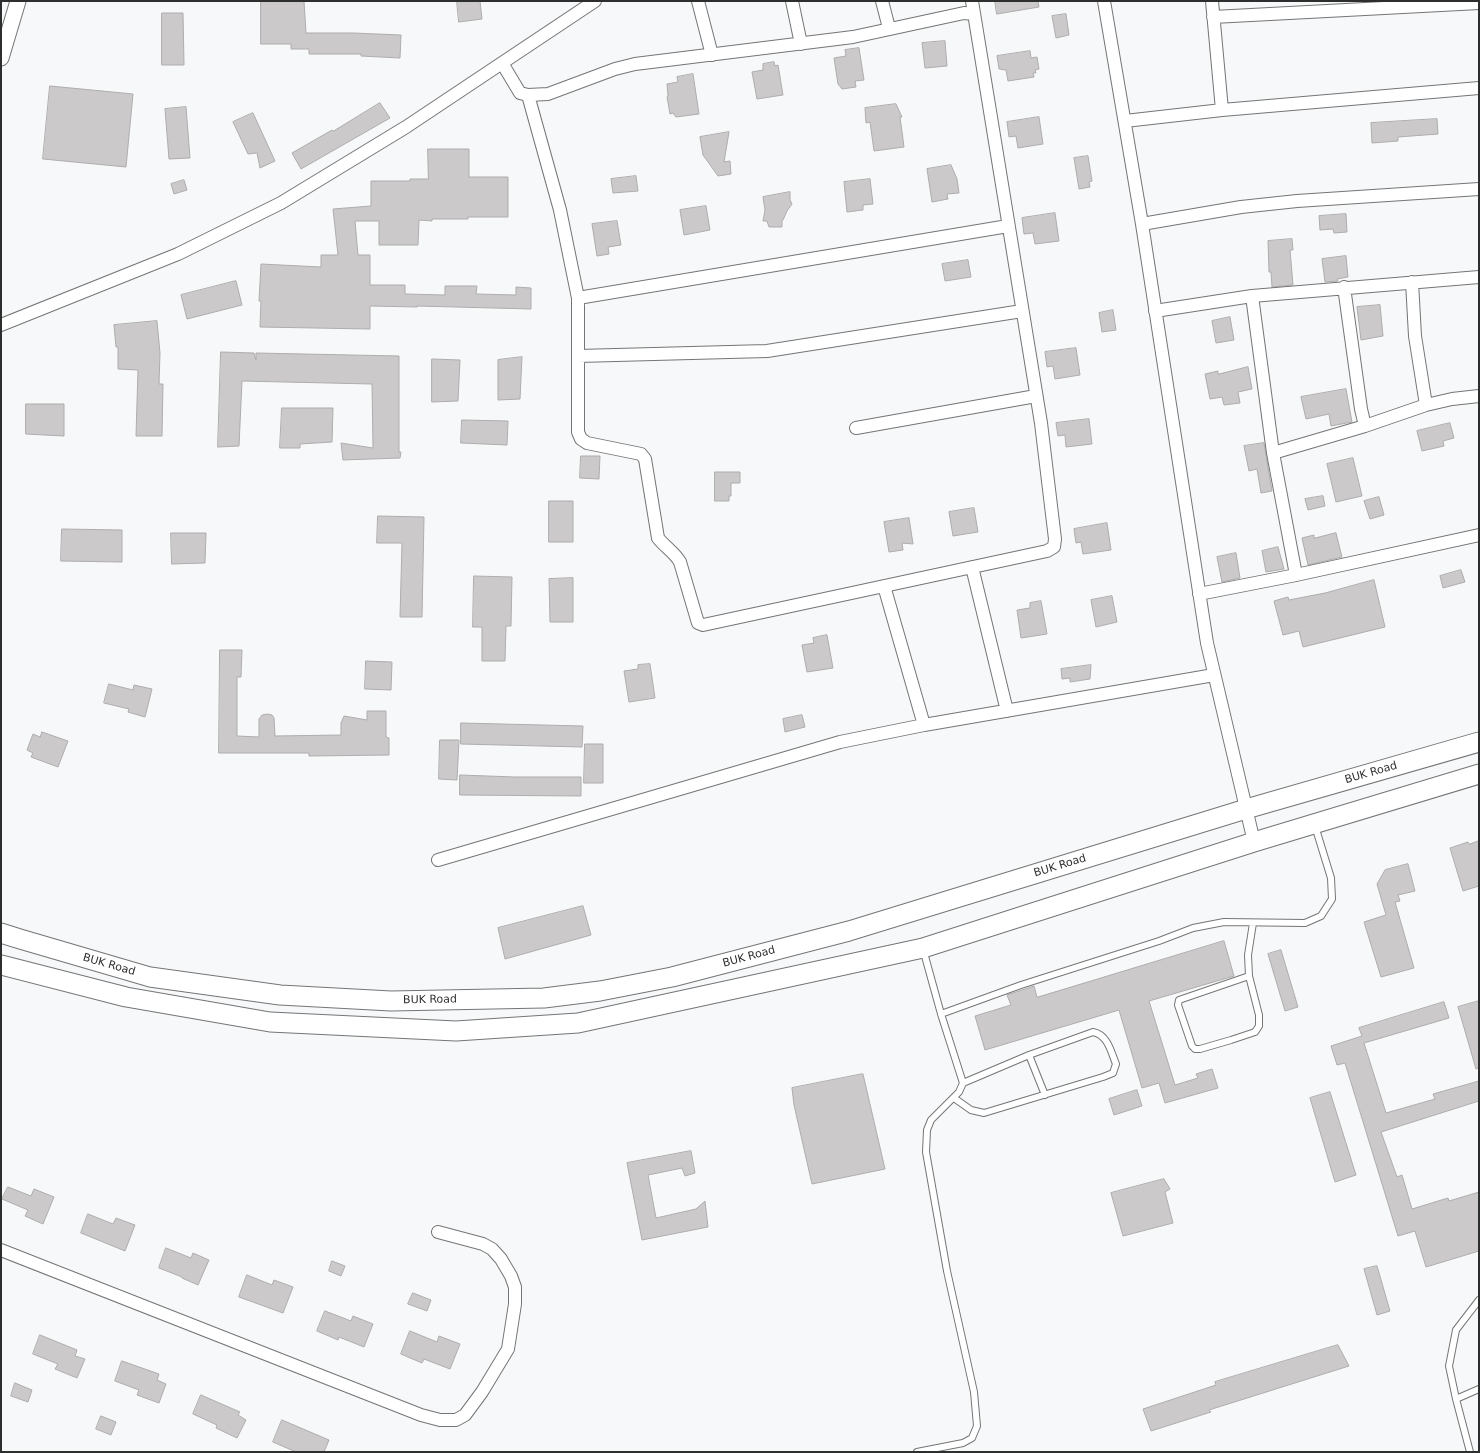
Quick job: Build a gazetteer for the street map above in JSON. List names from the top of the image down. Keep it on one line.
{"streets":{"main road":["BUK Road"]}}
